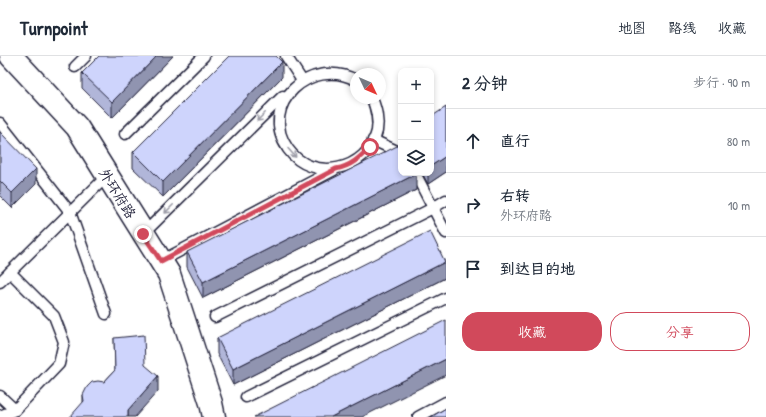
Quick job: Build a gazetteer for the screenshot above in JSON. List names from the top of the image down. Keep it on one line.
{"streets":{"street":["外环府路"]},"north":"bottom right","page":{"header":"Turnpoint","nav":["地图","路线","收藏"],"heading":["2 分钟","步行 · 90 m"],"map_buttons":["+","−"],"list":[["直行","80 m"],["右转","外环府路","10 m"],"到达目的地"],"buttons":["收藏","分享"]}}
